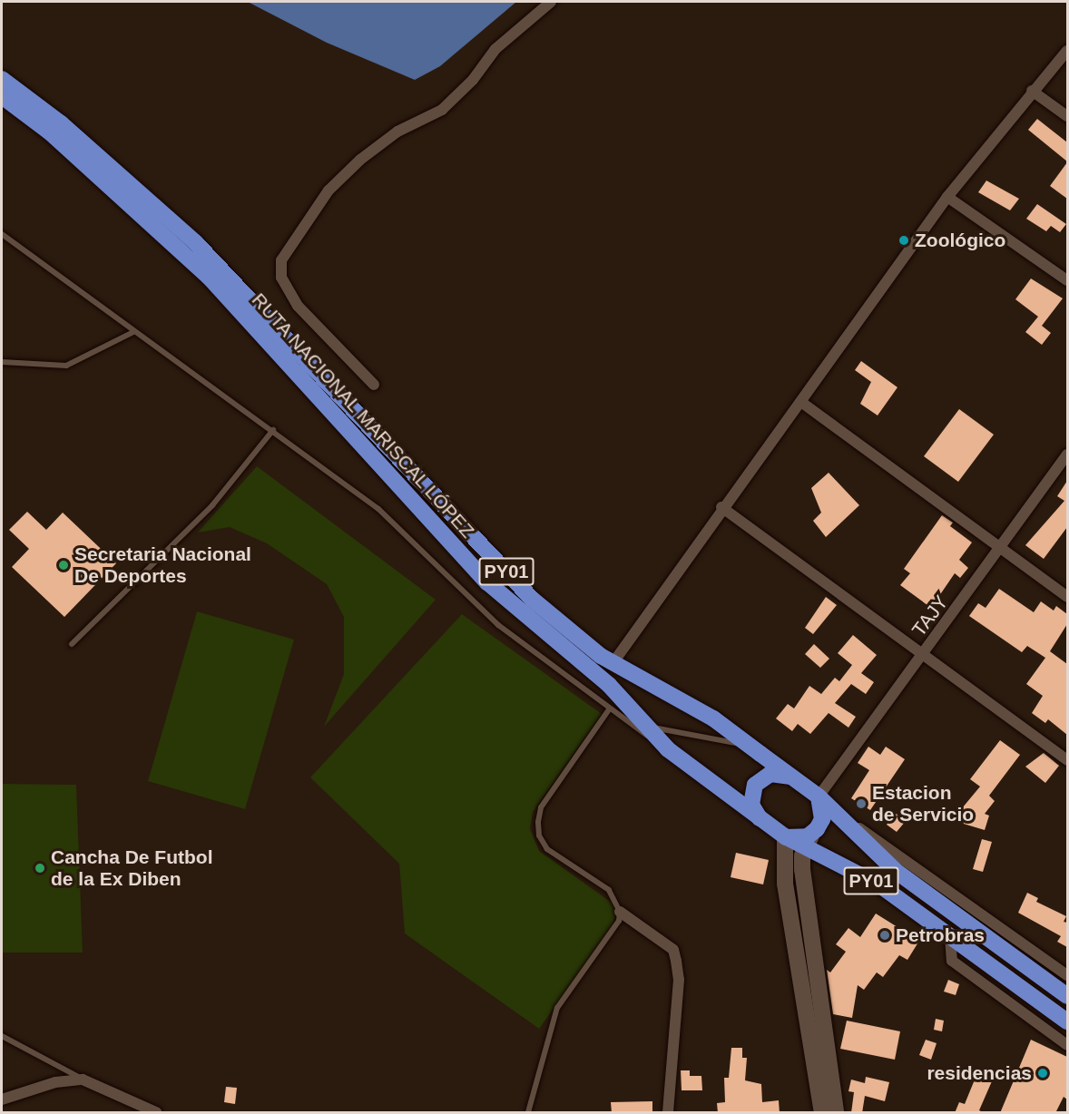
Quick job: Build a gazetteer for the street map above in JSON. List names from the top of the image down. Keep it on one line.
{"streets":{"highway":["RUTA NACIONAL MARISCAL LÓPEZ","PY01"],"street":["TAJY"]},"crossings":[["RUTA NACIONAL MARISCAL LÓPEZ","PY01"],["RUTA NACIONAL MARISCAL LÓPEZ","TAJY"],["PY01","TAJY"]],"places":["Zoológico","Secretaria Nacional De Deportes","Estacion de Servicio","Cancha De Futbol de la Ex Diben","Petrobras","residencias"]}
